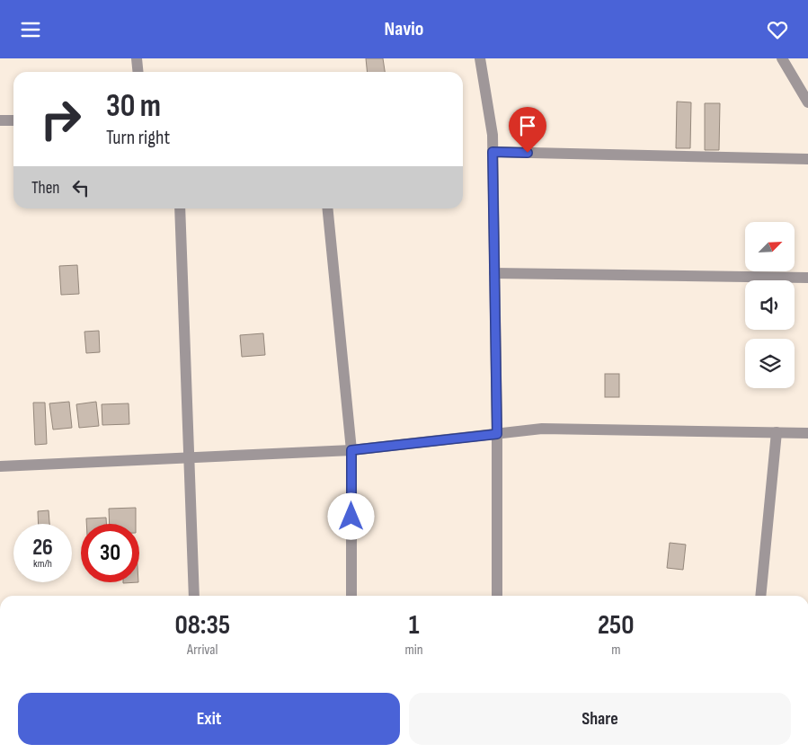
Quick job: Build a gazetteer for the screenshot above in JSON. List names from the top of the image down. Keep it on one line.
{"north":"top right","page":{"header":"Navio","turn":["30 m","Turn right"],"then":"Then","speed":"26 km/h","limit":"30","eta":["08:35","Arrival","1","min","250","m"],"buttons":["Exit","Share"]}}
